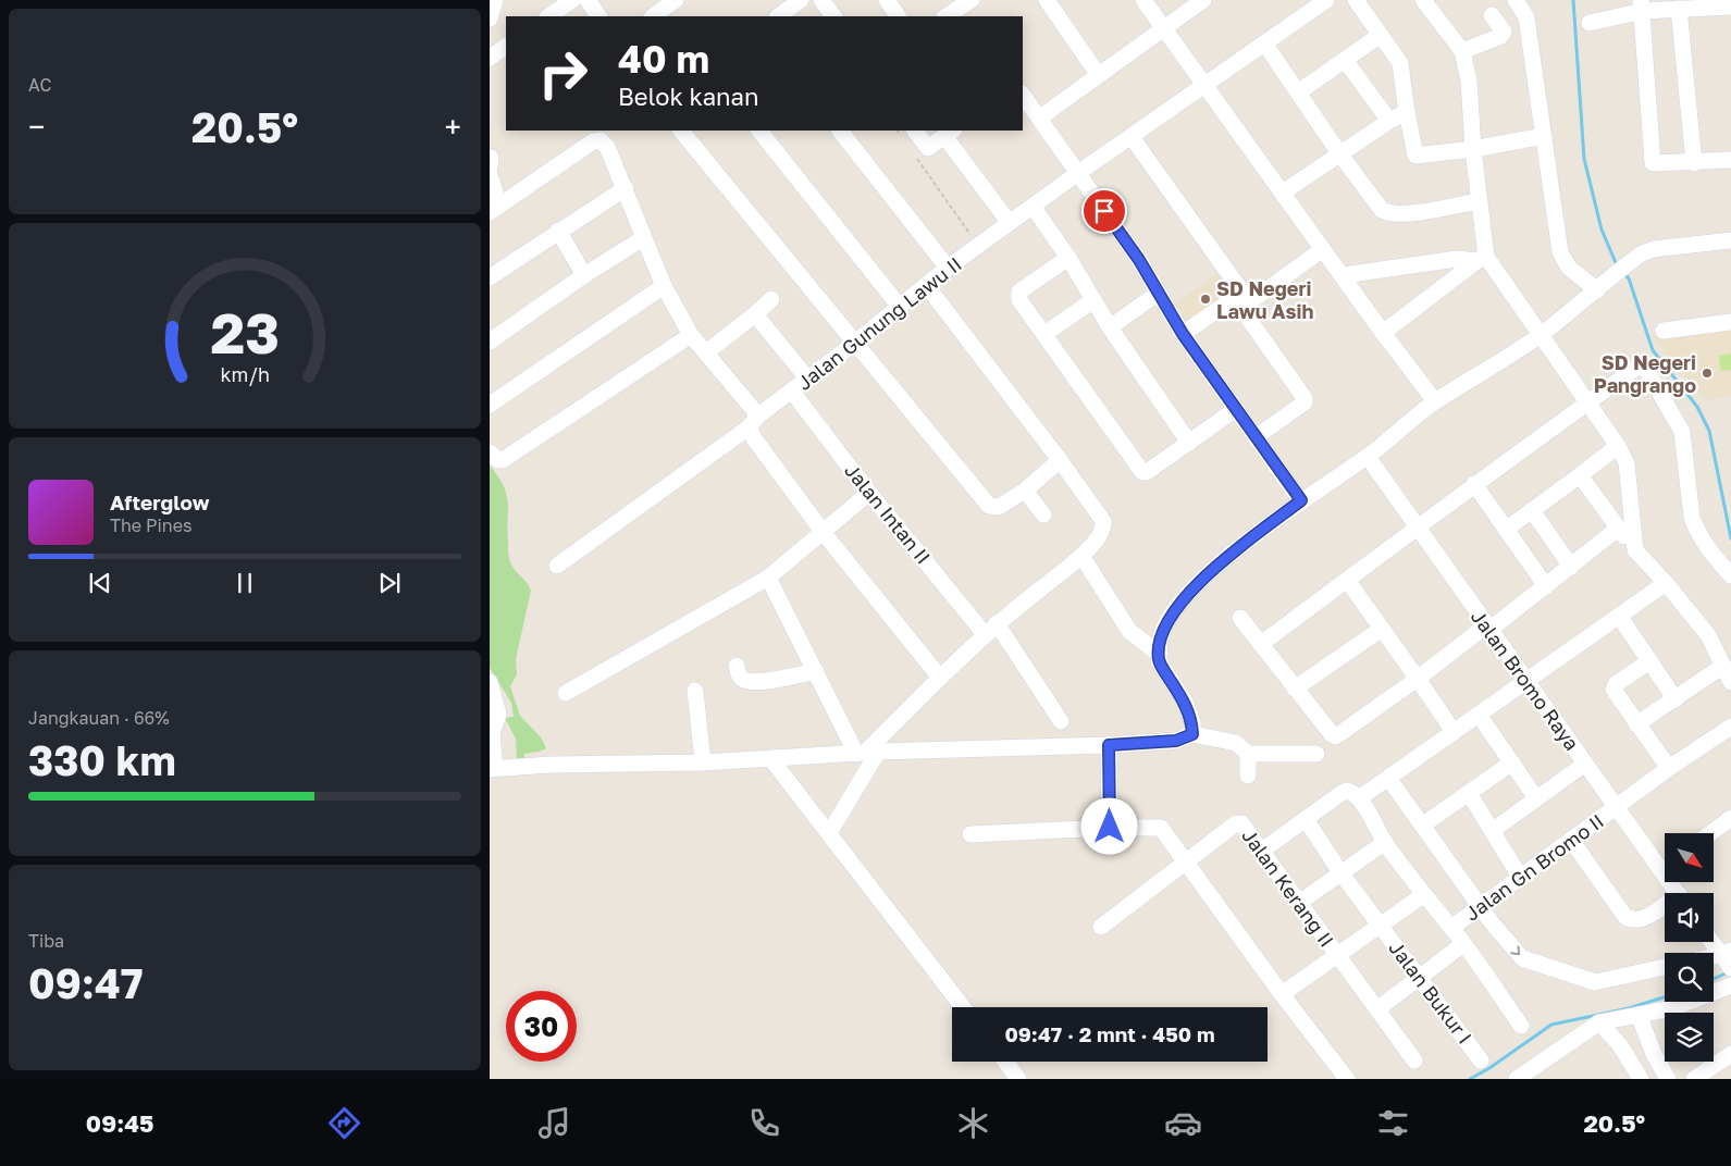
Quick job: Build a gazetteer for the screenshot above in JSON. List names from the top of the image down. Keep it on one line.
{"streets":{"street":["Jalan Gunung Lawu II","Jalan Intan II","Jalan Bromo Raya","Jalan Gn Bromo II","Jalan Kerang II","Jalan Bukur I"]},"crossings":[["Jalan Gunung Lawu II","Jalan Intan II"],["Jalan Bromo Raya","Jalan Gn Bromo II"]],"places":["SD Negeri Lawu Asih","SD Negeri Pangrango"],"north":"bottom right","page":{"tile":["AC",["Jangkauan · 66%","330 km"],["Tiba","09:47"]],"turn":["40 m","Belok kanan"],"heat":["−","20.5°","+"],"song":["Afterglow","The Pines"],"limit":"30","trip":"09:47 · 2 mnt · 450 m","tabs":["09:45","20.5°"],"gauge":["23","km/h"]}}
